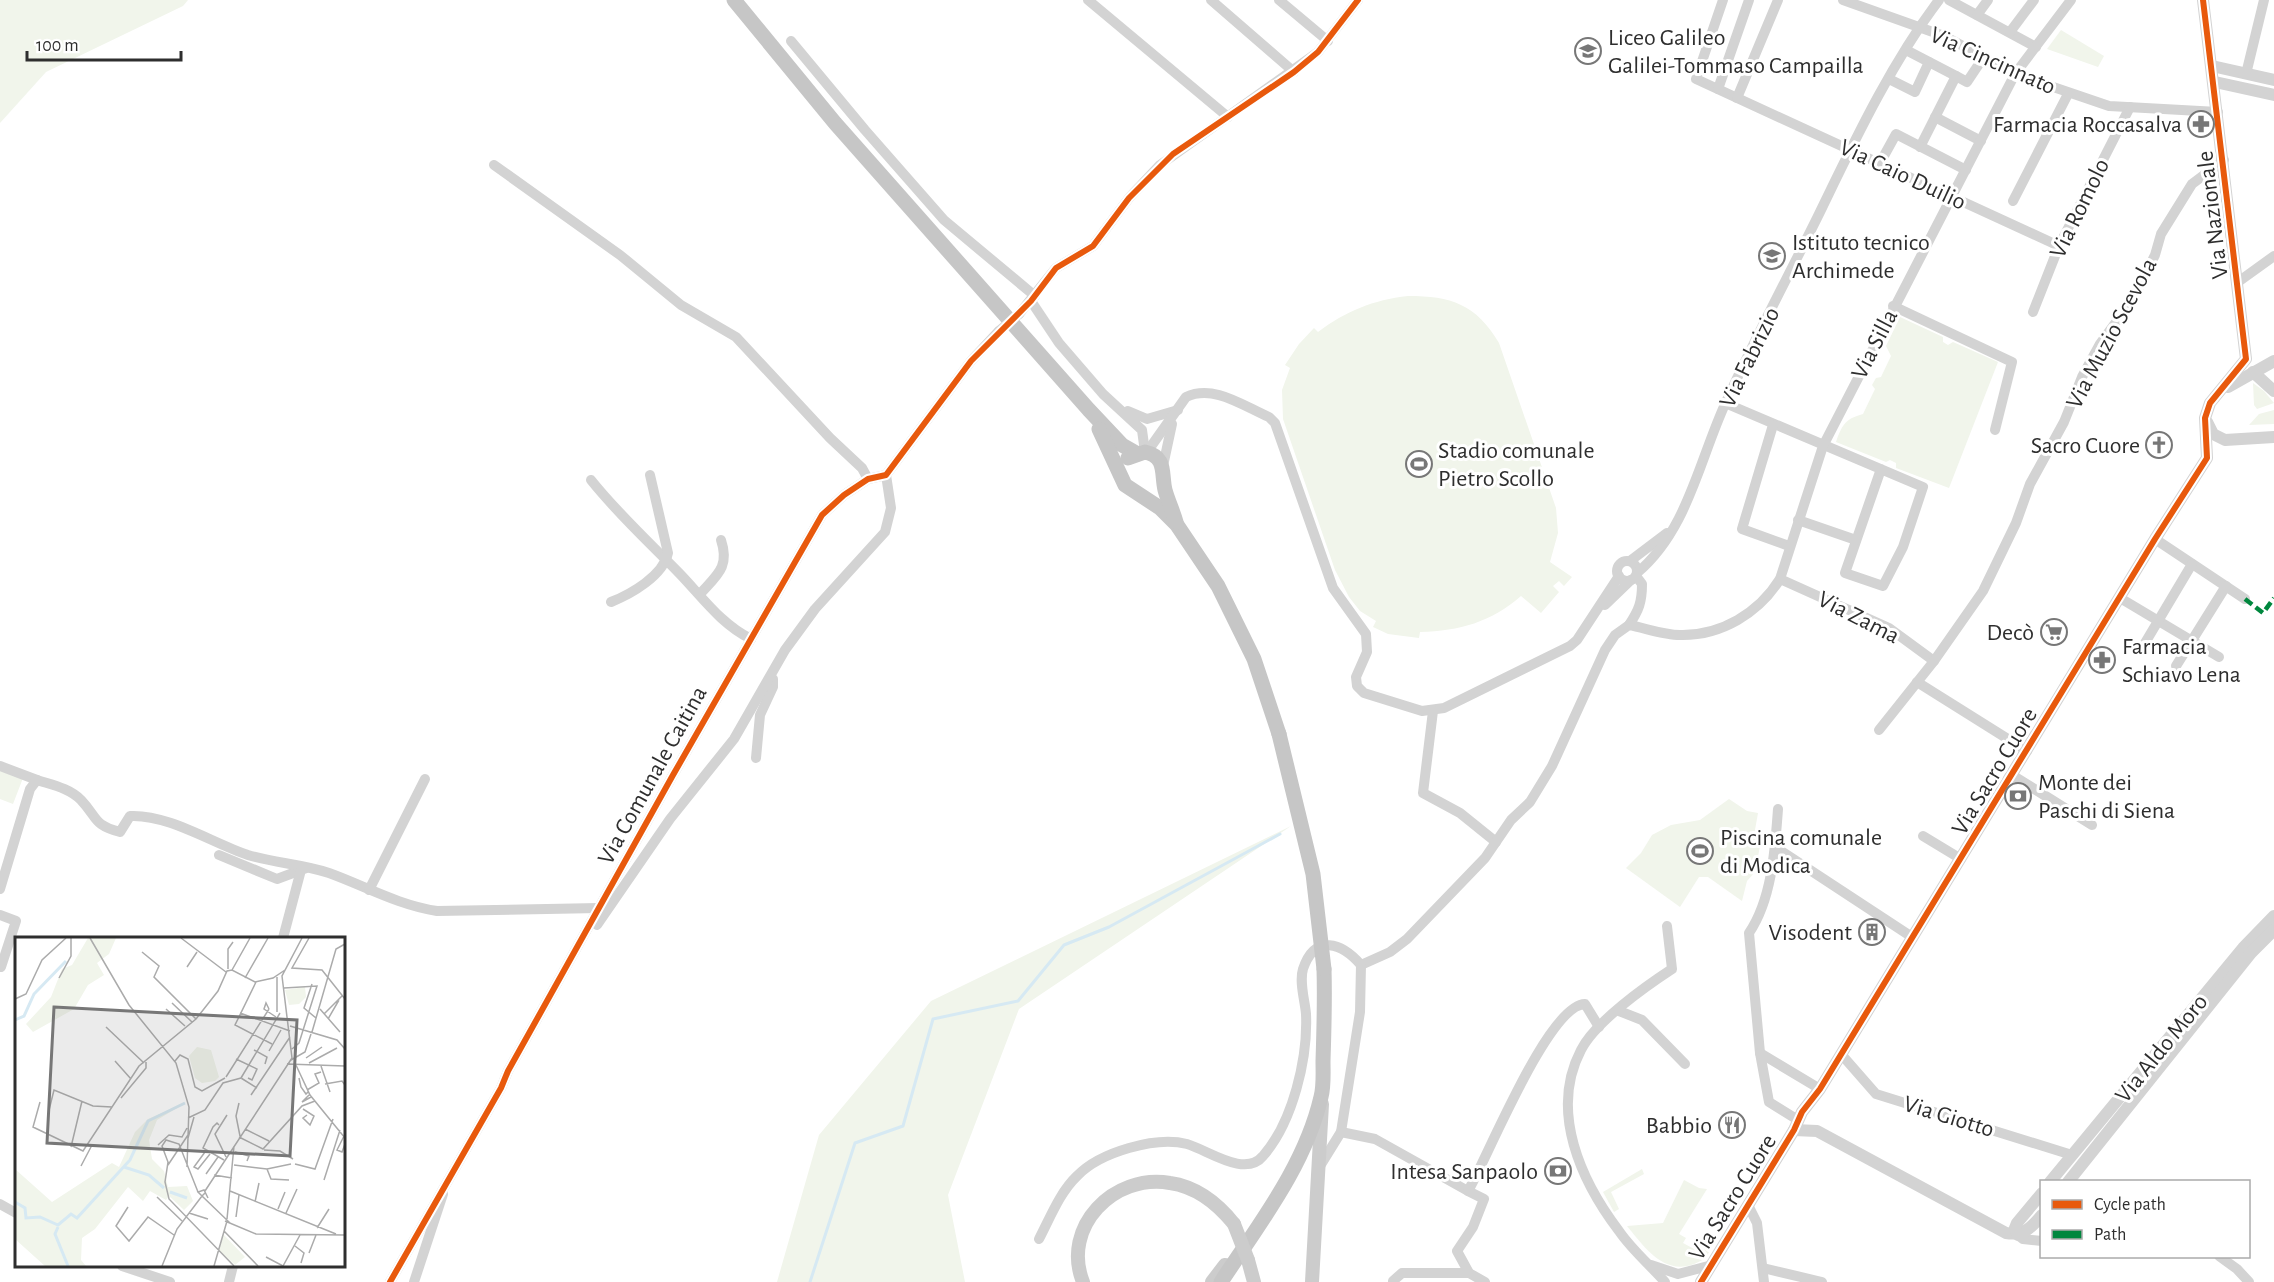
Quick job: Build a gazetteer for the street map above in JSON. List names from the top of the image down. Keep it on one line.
{"streets":{"street":["Via Cincinnato","Via Caio Duilio","Via Romolo","Via Nazionale","Via Muzio Scevola","Via Silla","Via Fabrizio","Via Zama","Via Sacro Cuore","Via Comunale Caitina","Via Aldo Moro","Via Giotto"]},"crossings":[["Via Cincinnato","Via Romolo"],["Via Cincinnato","Via Nazionale"],["Via Cincinnato","Via Silla"],["Via Cincinnato","Via Fabrizio"],["Via Caio Duilio","Via Romolo"],["Via Caio Duilio","Via Silla"],["Via Caio Duilio","Via Fabrizio"],["Via Nazionale","Via Muzio Scevola"],["Via Muzio Scevola","Via Zama"],["Via Silla","Via Zama"],["Via Sacro Cuore","Via Giotto"],["Via Aldo Moro","Via Giotto"]],"places":{"school or university":["Liceo Galileo Galilei-Tommaso Campailla","Istituto tecnico Archimede"],"pharmacy":["Farmacia Roccasalva","Farmacia Schiavo Lena"],"church":["Sacro Cuore"],"sports":["Stadio comunale Pietro Scollo","Piscina comunale di Modica"],"supermarket":["Decò"],"bank":["Monte dei Paschi di Siena","Intesa Sanpaolo"],"building":["Visodent"],"restaurant":["Babbio"]},"legend":["Cycle path","Path"],"scale_bar":"100 m"}
